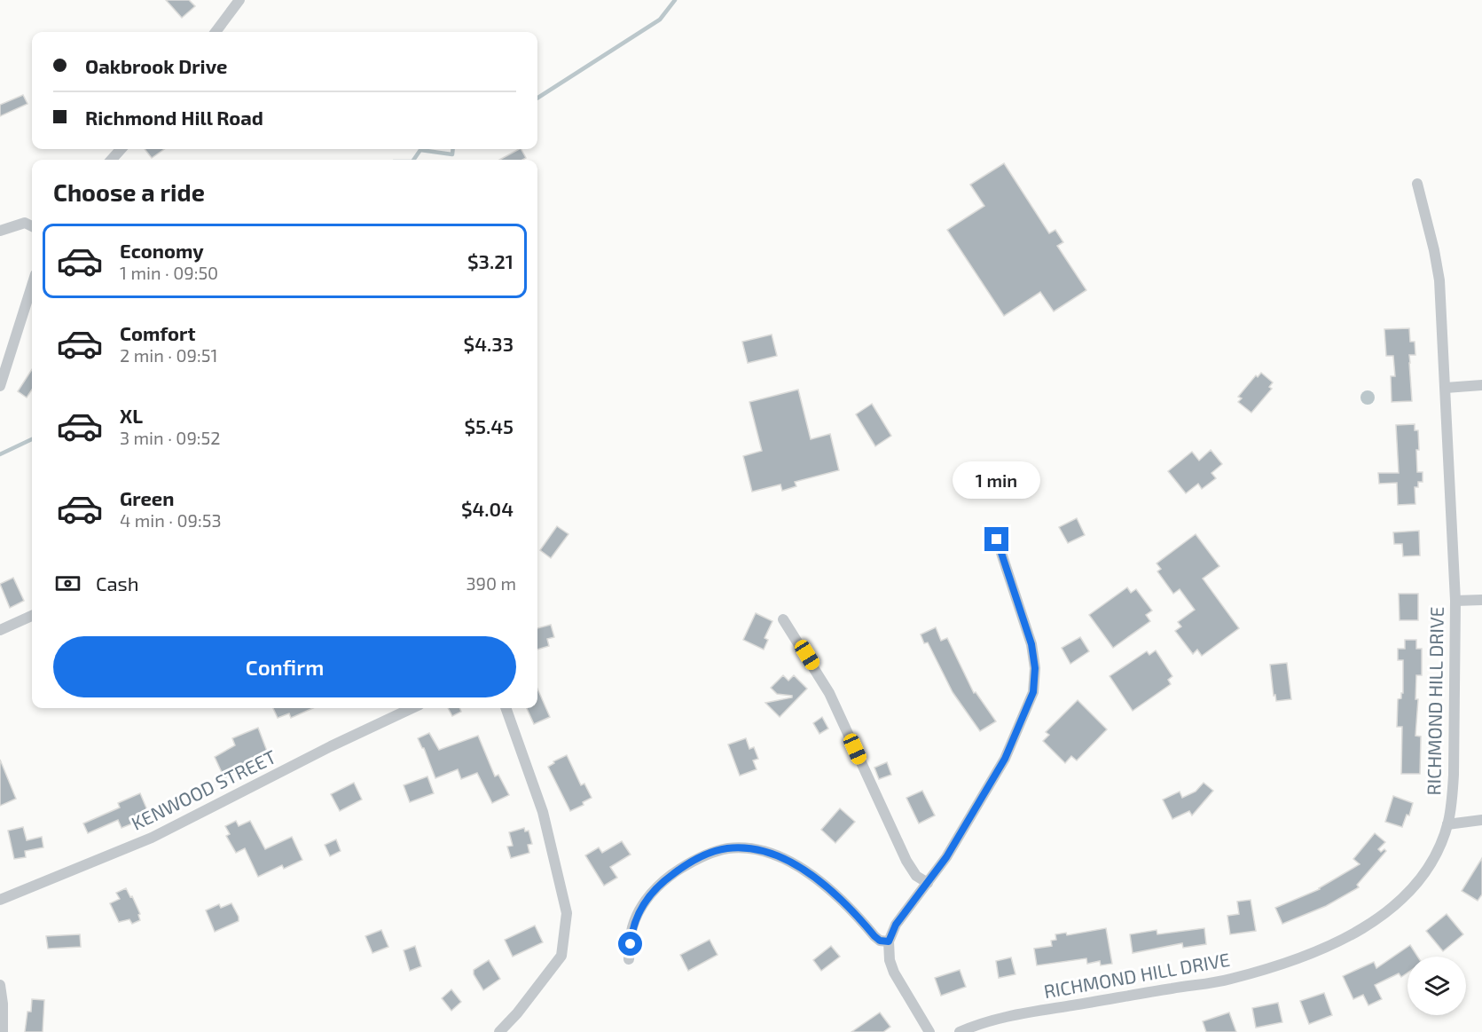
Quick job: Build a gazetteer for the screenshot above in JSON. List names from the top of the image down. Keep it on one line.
{"streets":{"street":["RICHMOND HILL DRIVE","KENWOOD STREET"]},"page":{"banner":["Oakbrook Drive","Richmond Hill Road"],"heading":"Choose a ride","list":[{"name":"Economy","note":"1 min · 09:50","value":"$3.21"},{"name":"Comfort","note":"2 min · 09:51","value":"$4.33"},{"name":"XL","note":"3 min · 09:52","value":"$5.45"},{"name":"Green","note":"4 min · 09:53","value":"$4.04"}],"bubble":"1 min","pay":["Cash","390 m"],"buttons":"Confirm"}}
